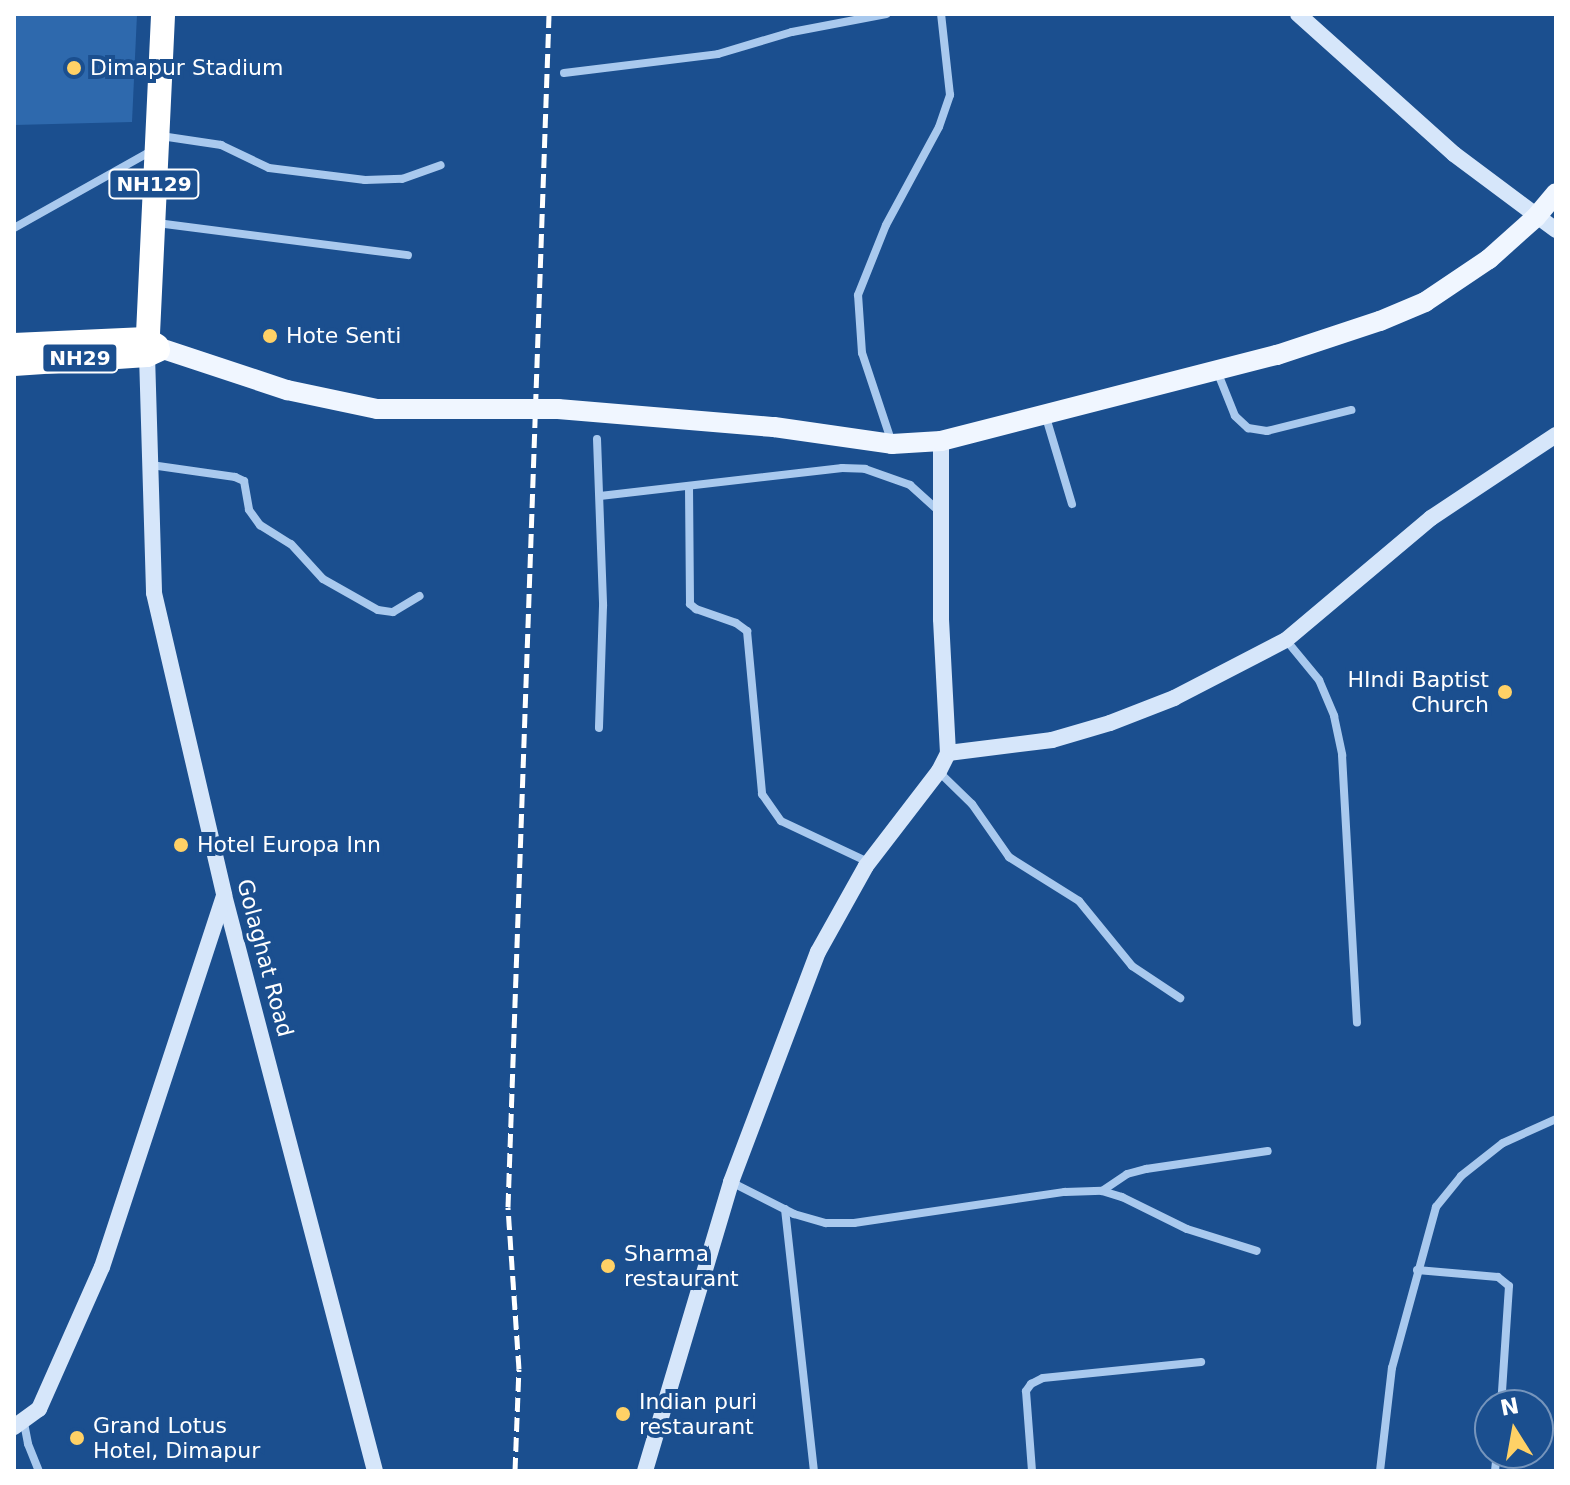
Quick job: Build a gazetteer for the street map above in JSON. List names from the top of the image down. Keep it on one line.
{"streets":{"highway":["NH129","NH29"],"street":["Golaghat Road"]},"crossings":[["NH129","NH29"],["NH129","Golaghat Road"],["NH29","Golaghat Road"]],"places":["Dimapur Stadium","Hote Senti","HIndi Baptist Church","Hotel Europa Inn","Sharma restaurant","Indian puri restaurant","Grand Lotus Hotel, Dimapur"],"north":"top"}
